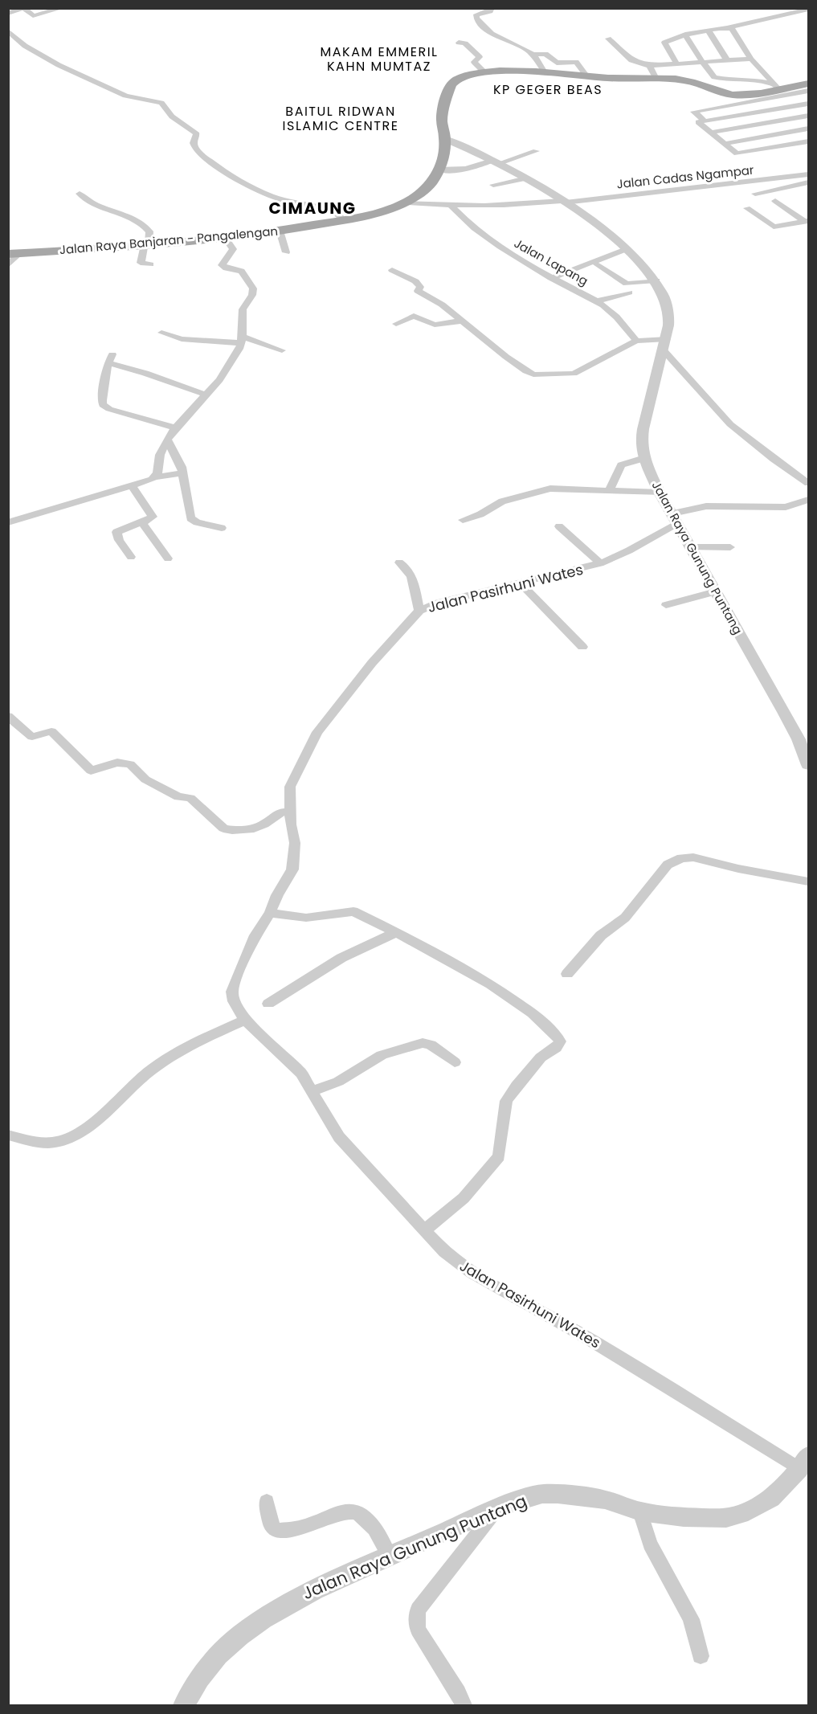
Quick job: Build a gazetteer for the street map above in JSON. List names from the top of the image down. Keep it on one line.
{"streets":{"main road":["Jalan Raya Banjaran - Pangalengan"],"street":["Jalan Cadas Ngampar","Jalan Lapang","Jalan Raya Gunung Puntang","Jalan Pasirhuni Wates"]},"crossings":[["Jalan Cadas Ngampar","Jalan Raya Banjaran - Pangalengan"],["Jalan Cadas Ngampar","Jalan Lapang"],["Jalan Cadas Ngampar","Jalan Raya Gunung Puntang"],["Jalan Raya Banjaran - Pangalengan","Jalan Raya Gunung Puntang"],["Jalan Raya Gunung Puntang","Jalan Pasirhuni Wates"]],"districts":["MAKAM EMMERIL KAHN MUMTAZ","KP GEGER BEAS","BAITUL RIDWAN ISLAMIC CENTRE","CIMAUNG"]}
